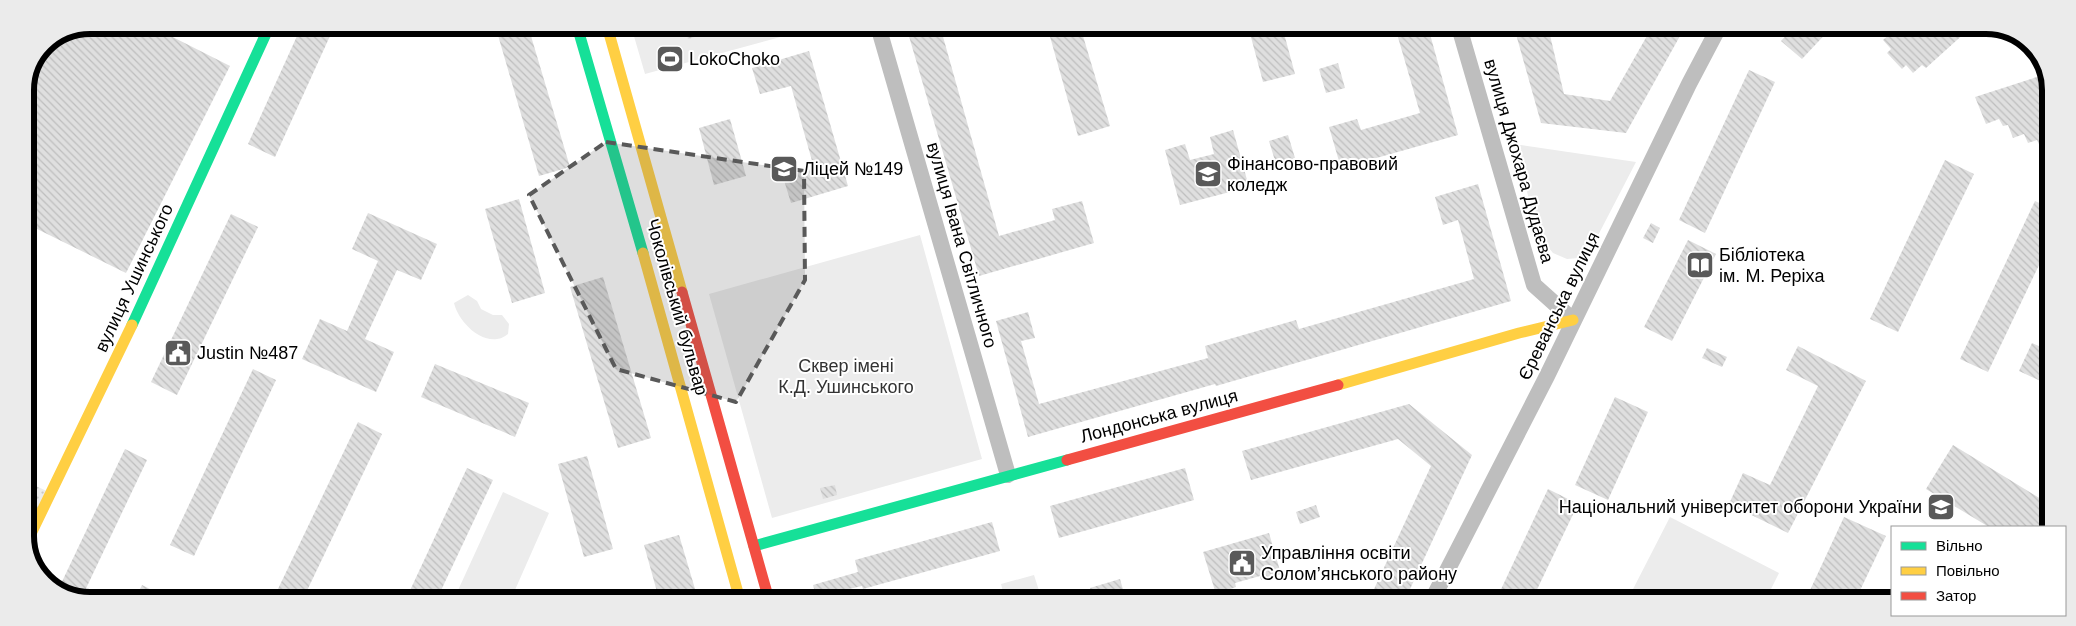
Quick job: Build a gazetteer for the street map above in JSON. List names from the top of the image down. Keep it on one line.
{"streets":{"street":["вулиця Джохара Дудаєва","вулиця Івана Світличного","вулиця Ушинського","Єреванська вулиця","Чоколівський бульвар","Лондонська вулиця"]},"crossings":[["вулиця Джохара Дудаєва","Єреванська вулиця"],["вулиця Джохара Дудаєва","Лондонська вулиця"],["вулиця Івана Світличного","Лондонська вулиця"],["Єреванська вулиця","Лондонська вулиця"],["Чоколівський бульвар","Лондонська вулиця"]],"parks":["Сквер імені К.Д. Ушинського"],"places":{"sports":["LokoChoko"],"school or university":["Ліцей №149","Фінансово-правовий коледж","Національний університет оборони України"],"library":["Бібліотека ім. М. Реріха"],"public building":["Justin №487","Управління освіти Солом’янського району"]},"legend":["Вільно","Повільно","Затор"]}
